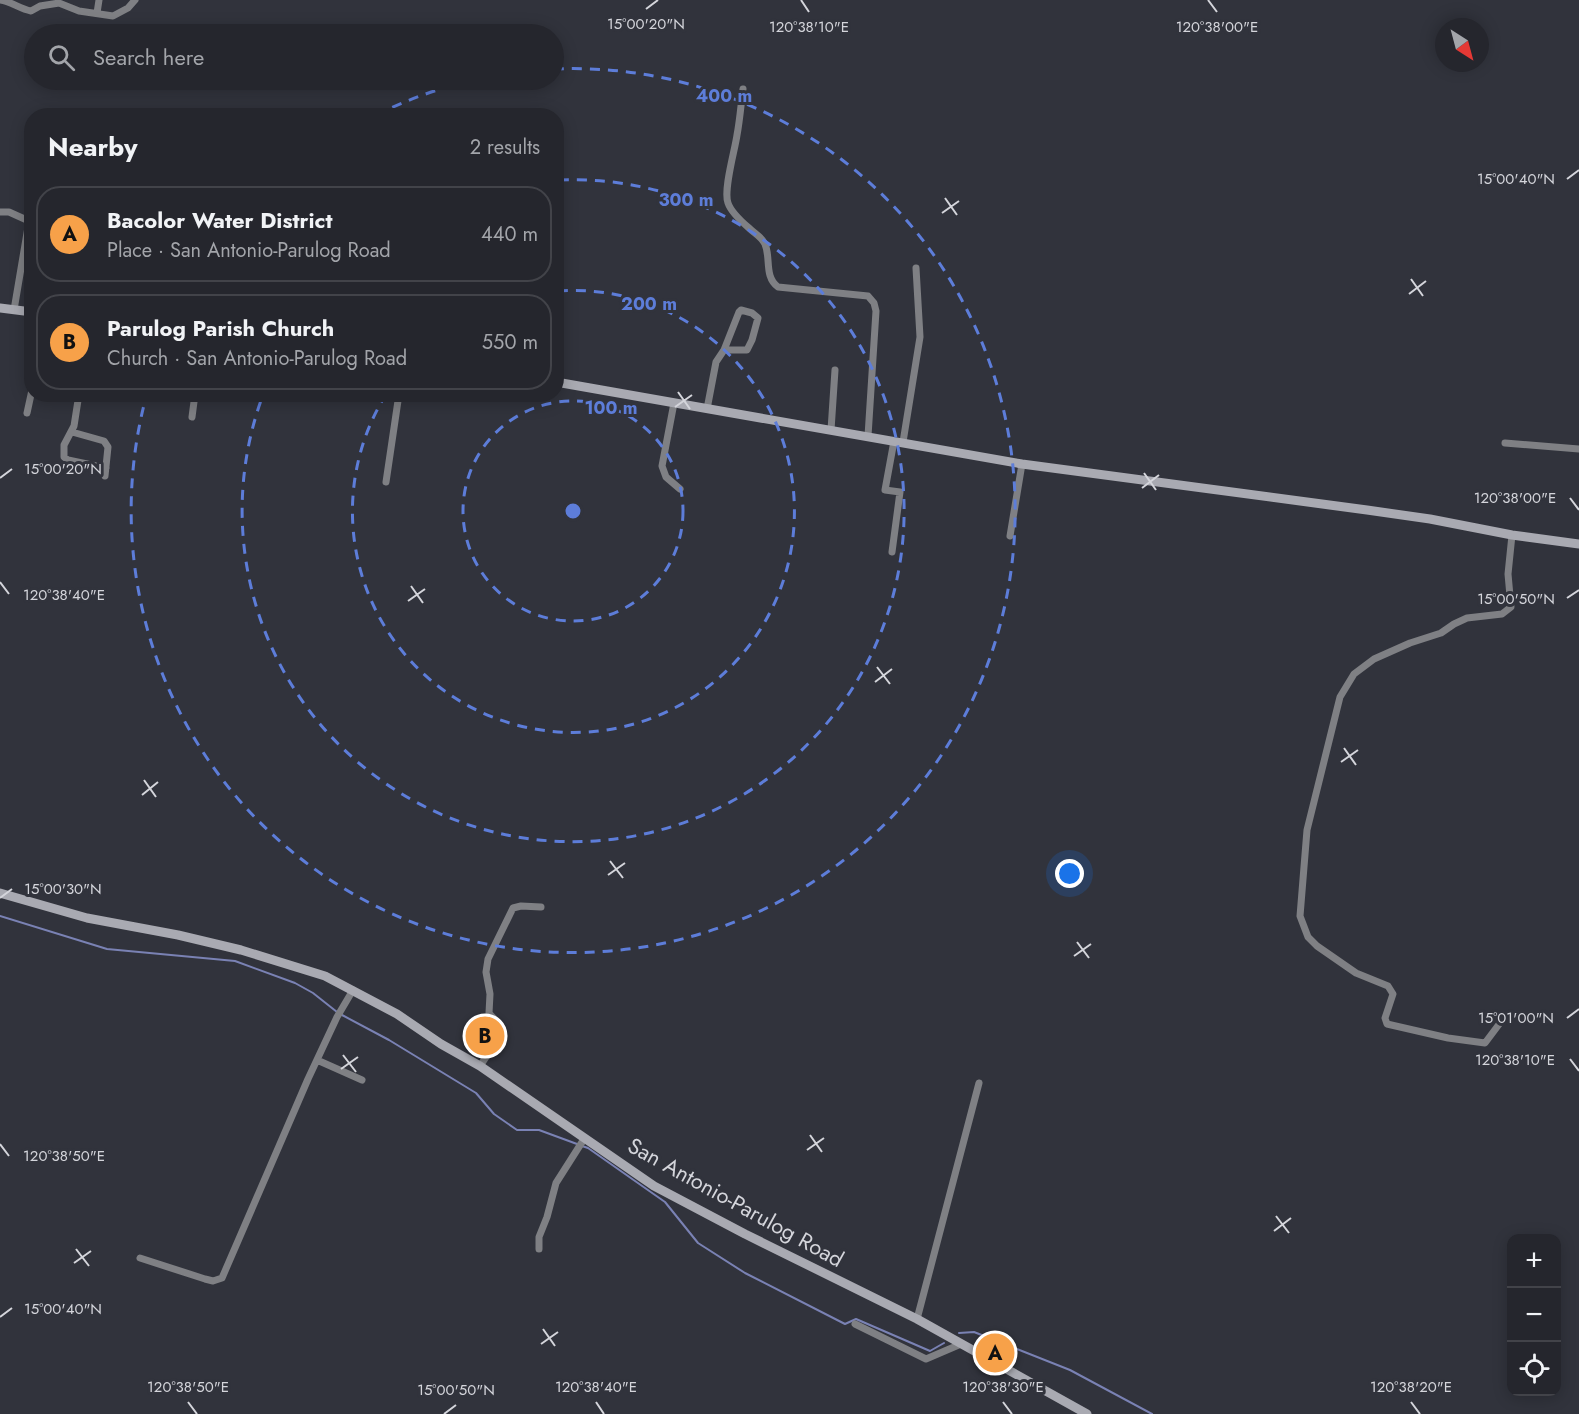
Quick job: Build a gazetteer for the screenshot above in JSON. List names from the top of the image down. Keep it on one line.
{"streets":{"street":["San Antonio-Parulog Road"]},"north":"bottom right","page":{"search":"Search here","heading":["Nearby","2 results"],"list":[{"mark":"A","name":"Bacolor Water District","note":"Place · San Antonio-Parulog Road","value":"440 m"},{"mark":"B","name":"Parulog Parish Church","note":"Church · San Antonio-Parulog Road","value":"550 m"}],"pins":["B","A"],"map_buttons":["+","−"]},"coordinates":["15°00'20\"N","120°38'10\"E","120°38'00\"E","15°00'40\"N","120°38'40\"E","15°00'50\"N","15°00'30\"N","15°01'00\"N","120°38'50\"E","120°38'30\"E","120°38'20\"E"],"rings":["400 m","300 m","200 m","100 m"]}
